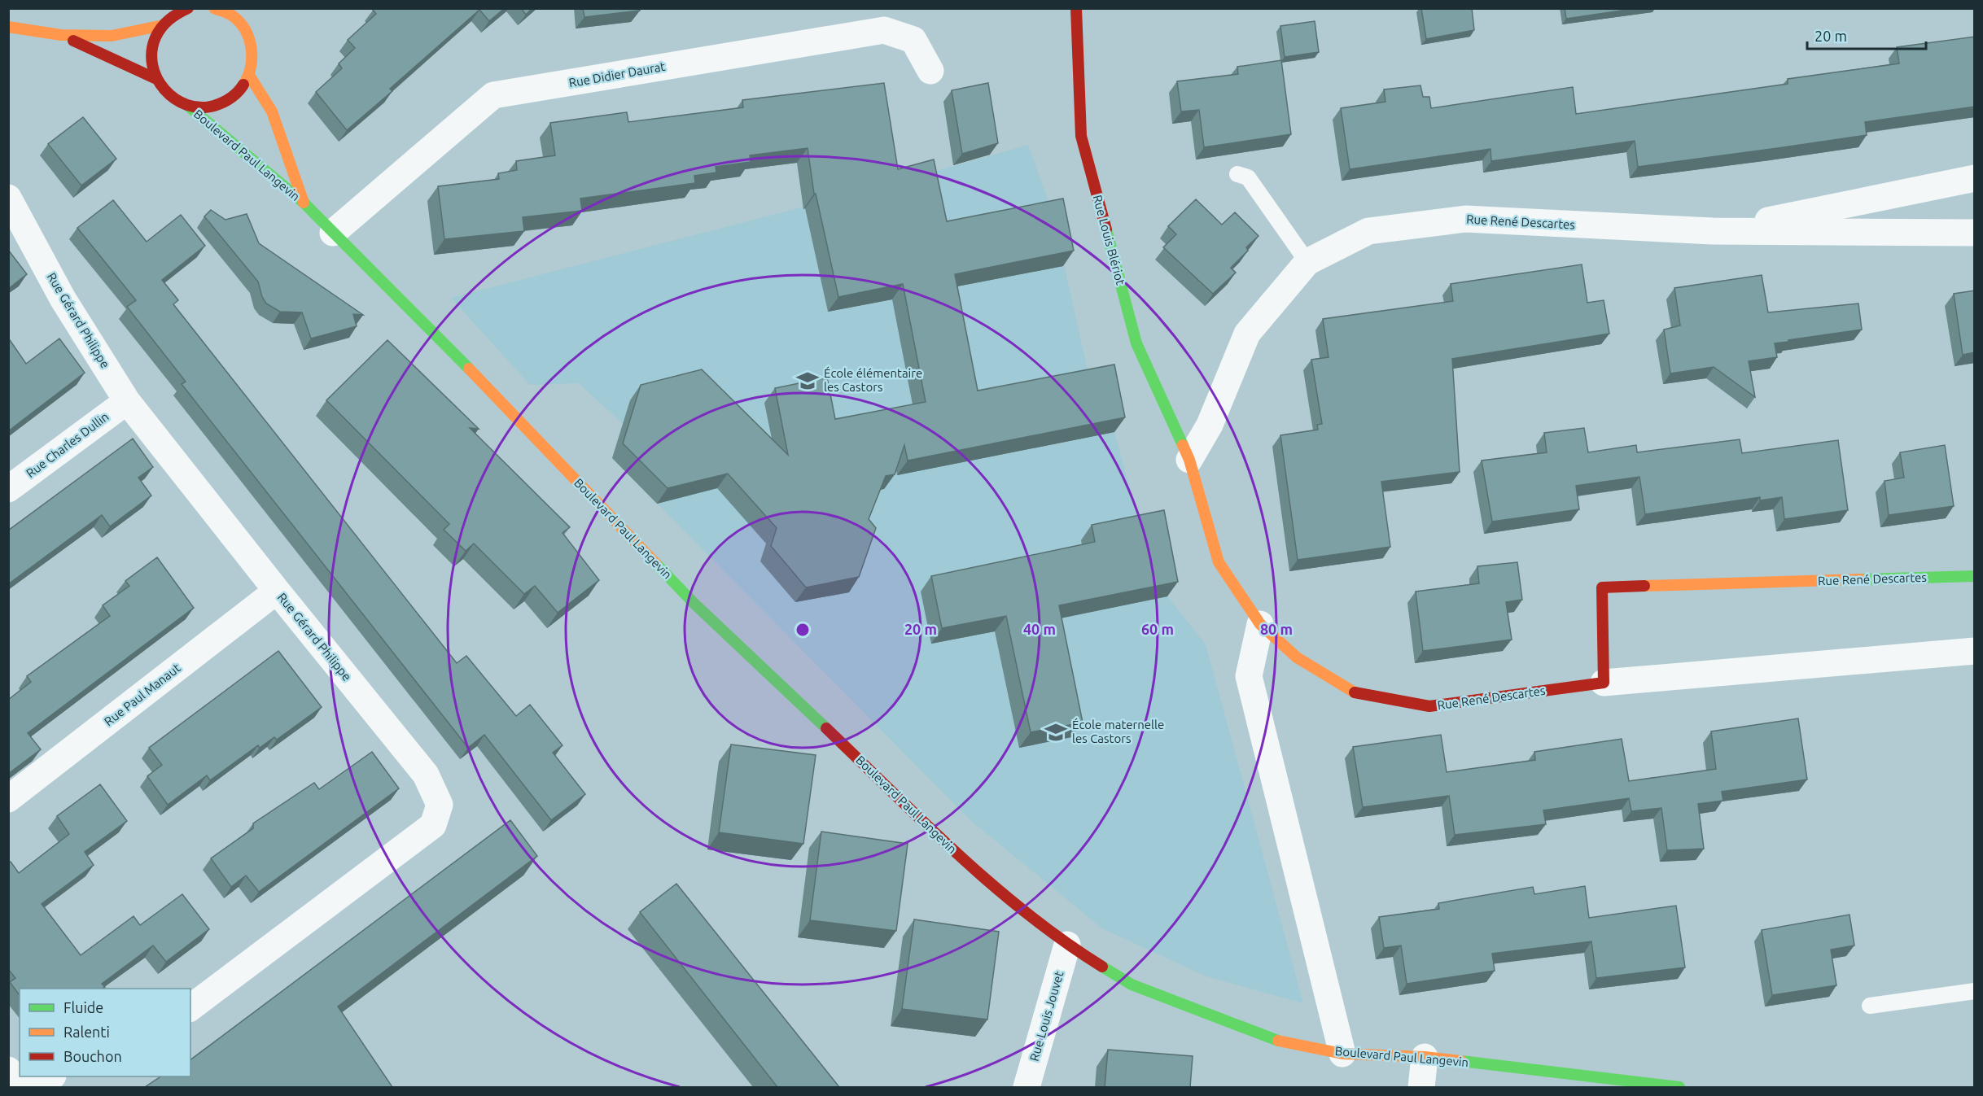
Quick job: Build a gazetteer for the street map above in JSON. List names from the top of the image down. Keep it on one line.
{"streets":{"street":["Rue Didier Daurat","Boulevard Paul Langevin","Rue René Descartes","Rue Louis Blériot","Rue Gérard Philippe","Rue Charles Dullin","Rue Paul Manaut","Rue Louis Jouvet"]},"crossings":[["Rue Didier Daurat","Boulevard Paul Langevin"],["Boulevard Paul Langevin","Rue Louis Jouvet"],["Rue René Descartes","Rue Louis Blériot"],["Rue Gérard Philippe","Rue Charles Dullin"],["Rue Gérard Philippe","Rue Paul Manaut"]],"places":{"school or university":["École élémentaire les Castors","École maternelle les Castors"]},"legend":["Fluide","Ralenti","Bouchon"],"scale_bar":"20 m","rings":["20 m","40 m","60 m","80 m"]}
